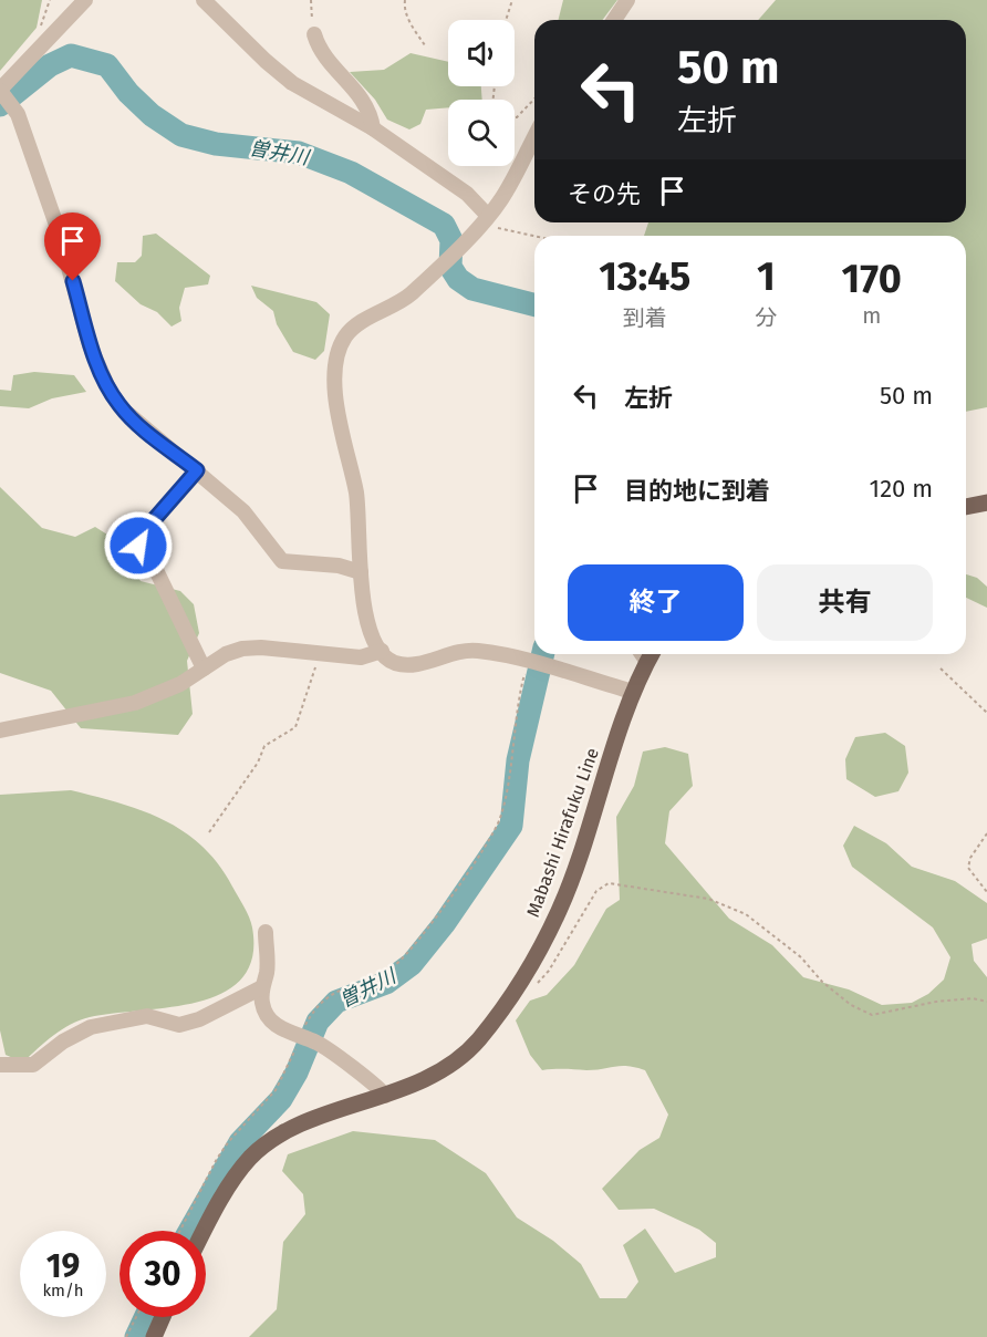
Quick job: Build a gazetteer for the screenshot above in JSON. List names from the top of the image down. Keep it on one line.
{"streets":{"main road":["Mabashi Hirafuku Line"]},"water":["曽井川"],"page":{"turn":["50 m","左折"],"then":"その先","eta":["13:45","到着","1","分","170","m"],"list":[{"name":"左折","value":"50 m"},{"name":"目的地に到着","value":"120 m"}],"buttons":["終了","共有"],"speed":"19 km/h","limit":"30"}}
